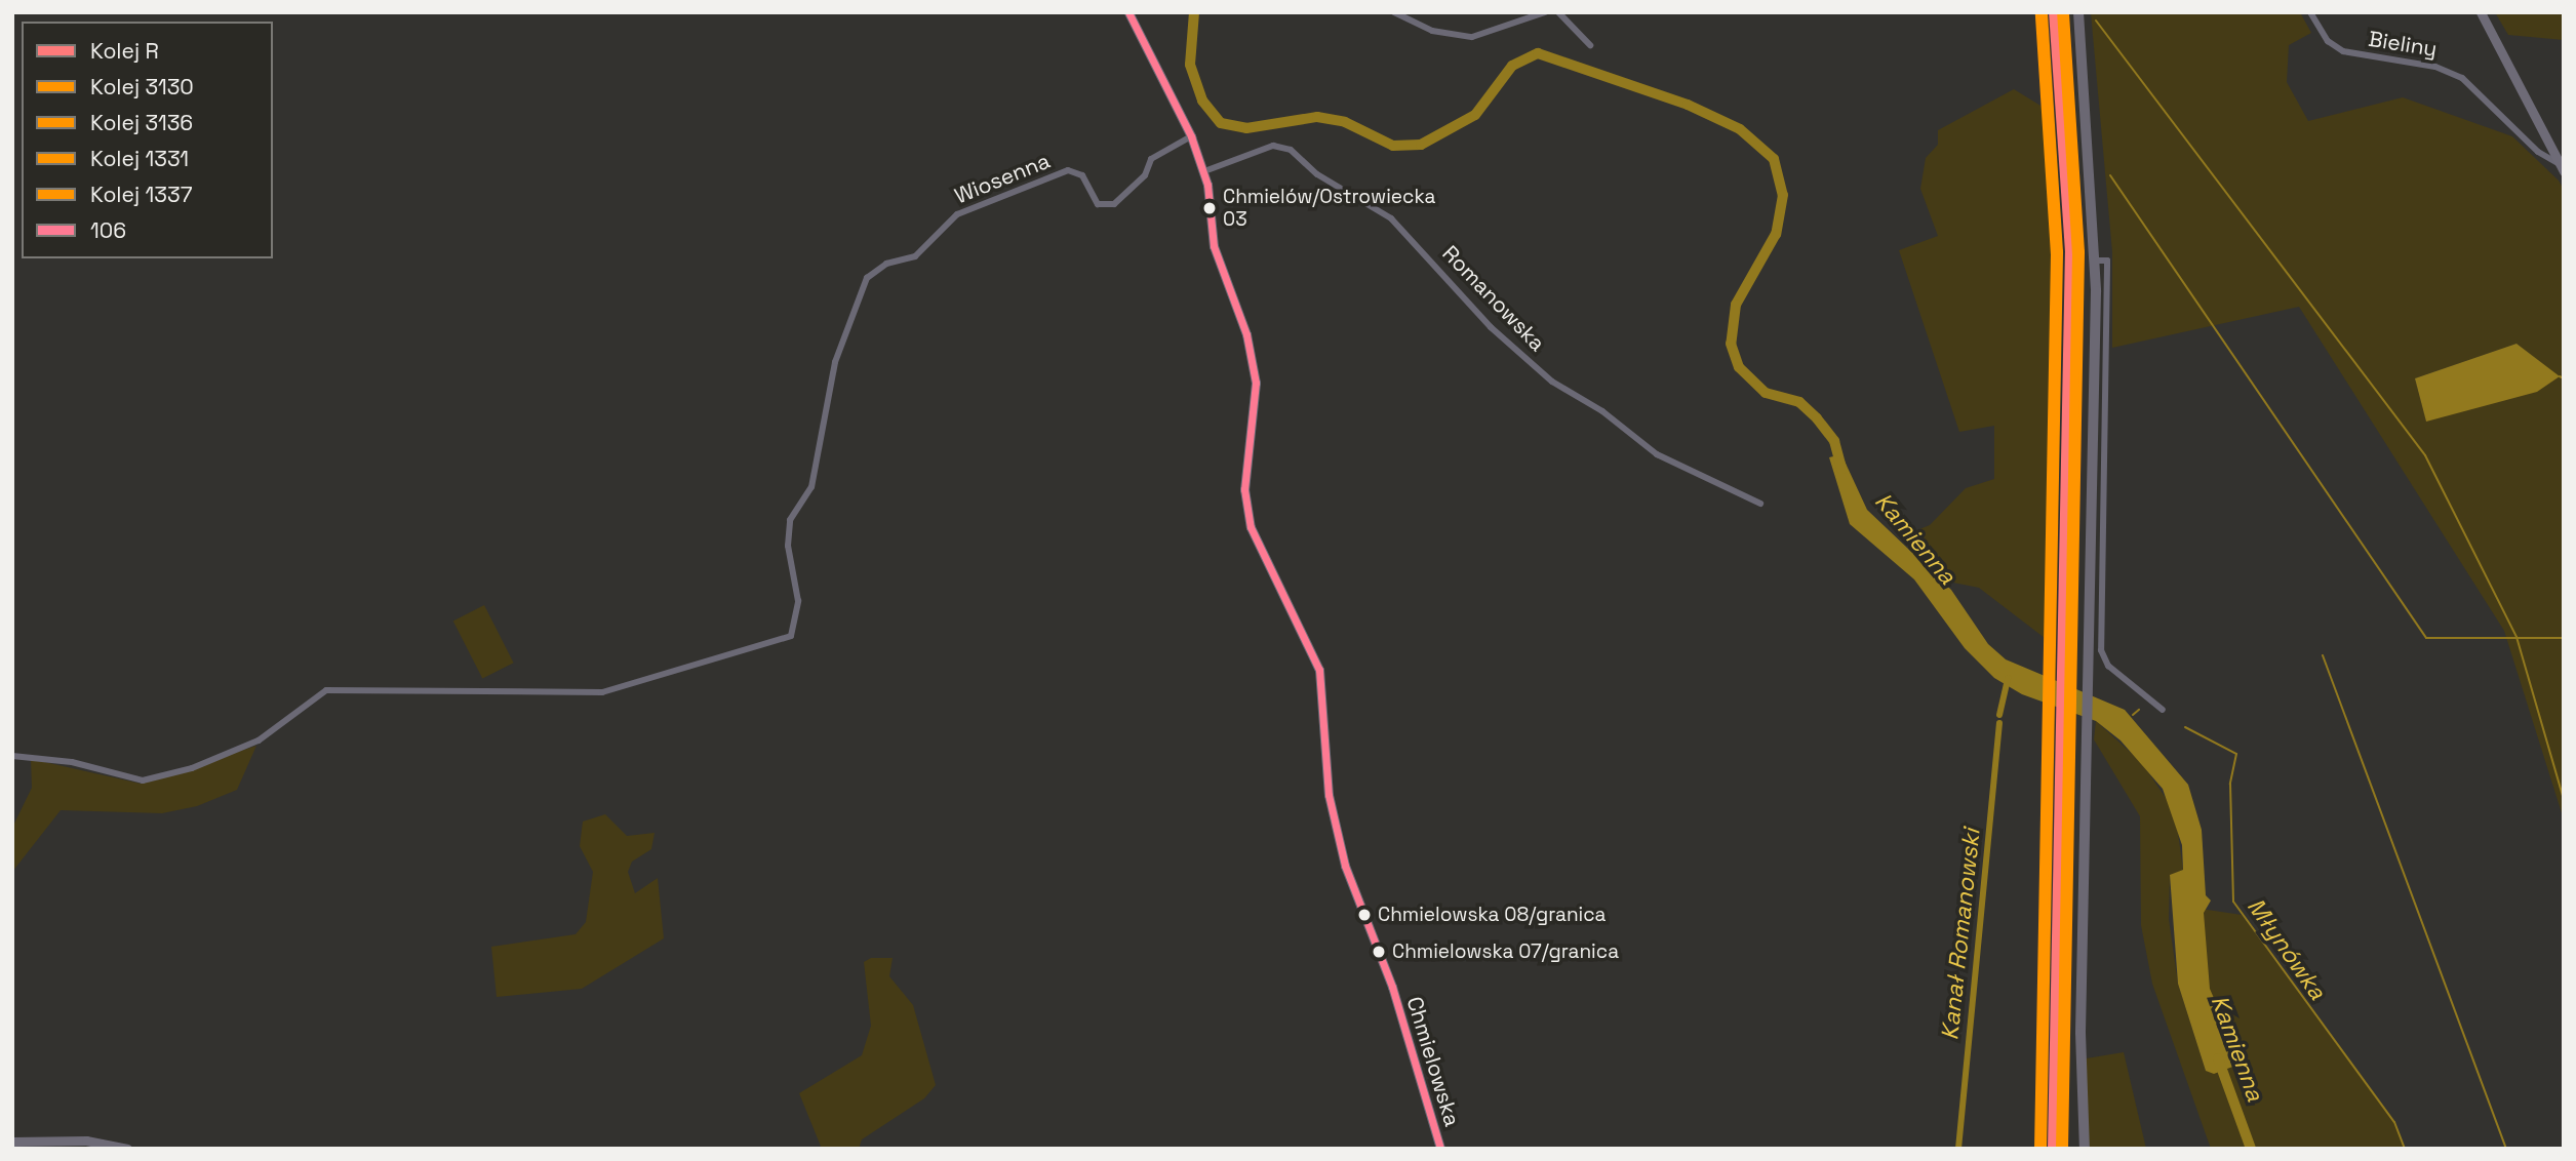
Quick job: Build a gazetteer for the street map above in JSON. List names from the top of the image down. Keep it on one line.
{"streets":{"street":["Bieliny","Wiosenna","Romanowska","Chmielowska"]},"crossings":[["Wiosenna","Chmielowska"],["Romanowska","Chmielowska"]],"water":["Kamienna","Kanał Romanowski","Młynówka"],"places":["Chmielów/Ostrowiecka 03","Chmielowska 08/granica","Chmielowska 07/granica"],"lines":["rail line R","rail line 3130","rail line 1331","transit line 106","rail line 3136","rail line 1337"],"legend":["Kolej R","Kolej 3130","Kolej 3136","Kolej 1331","Kolej 1337","106"]}
